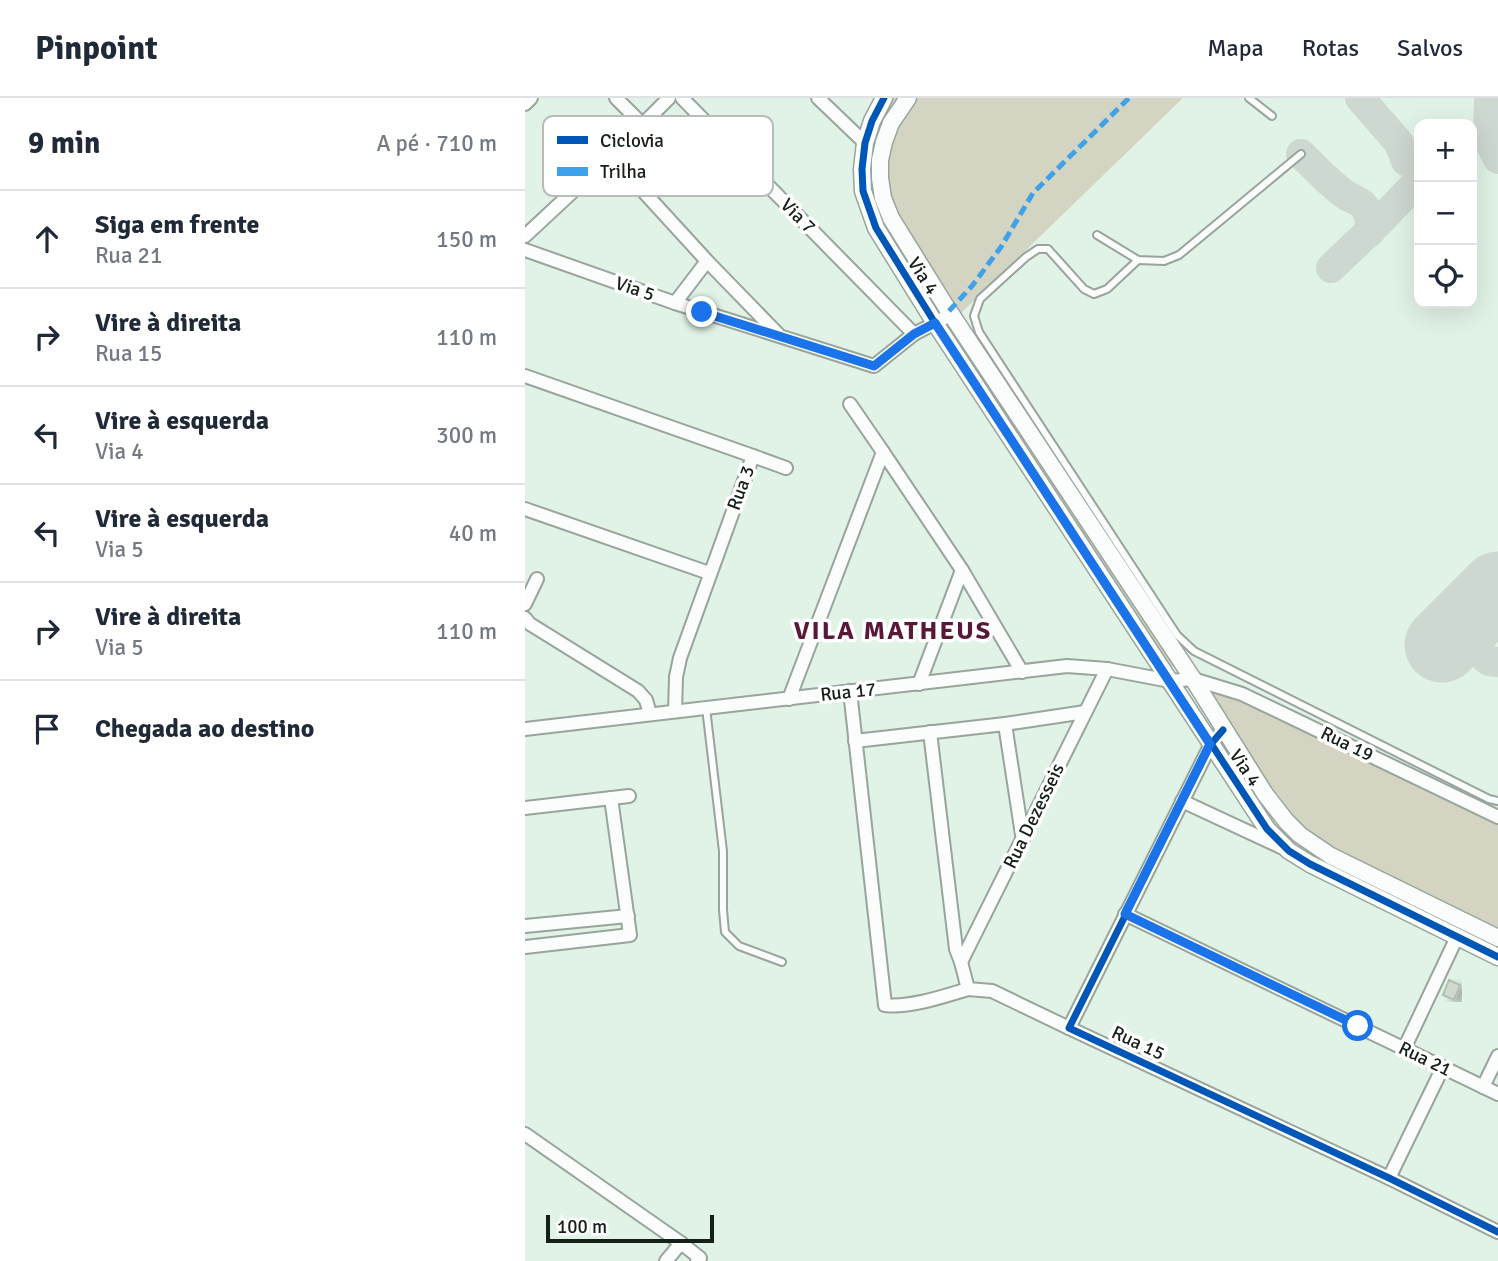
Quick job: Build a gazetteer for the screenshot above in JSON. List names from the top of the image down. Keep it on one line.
{"streets":{"street":["Via 7","Via 4","Via 5","Rua 3","Rua 17","Rua 19","Rua Dezesseis","Rua 15","Rua 21"]},"crossings":[["Via 7","Via 5"],["Via 4","Via 5"],["Via 4","Rua 17"],["Via 4","Rua 19"],["Rua 3","Rua 17"],["Rua 17","Rua 19"],["Rua 17","Rua Dezesseis"]],"districts":["VILA MATHEUS"],"legend":["Ciclovia","Trilha"],"scale_bar":"100 m","page":{"header":"Pinpoint","nav":["Mapa","Rotas","Salvos"],"heading":["9 min","A pé · 710 m"],"map_buttons":["+","−"],"list":[["Siga em frente","Rua 21","150 m"],["Vire à direita","Rua 15","110 m"],["Vire à esquerda","Via 4","300 m"],["Vire à esquerda","Via 5","40 m"],["Vire à direita","Via 5","110 m"],"Chegada ao destino"],"scale":"100 m"}}
